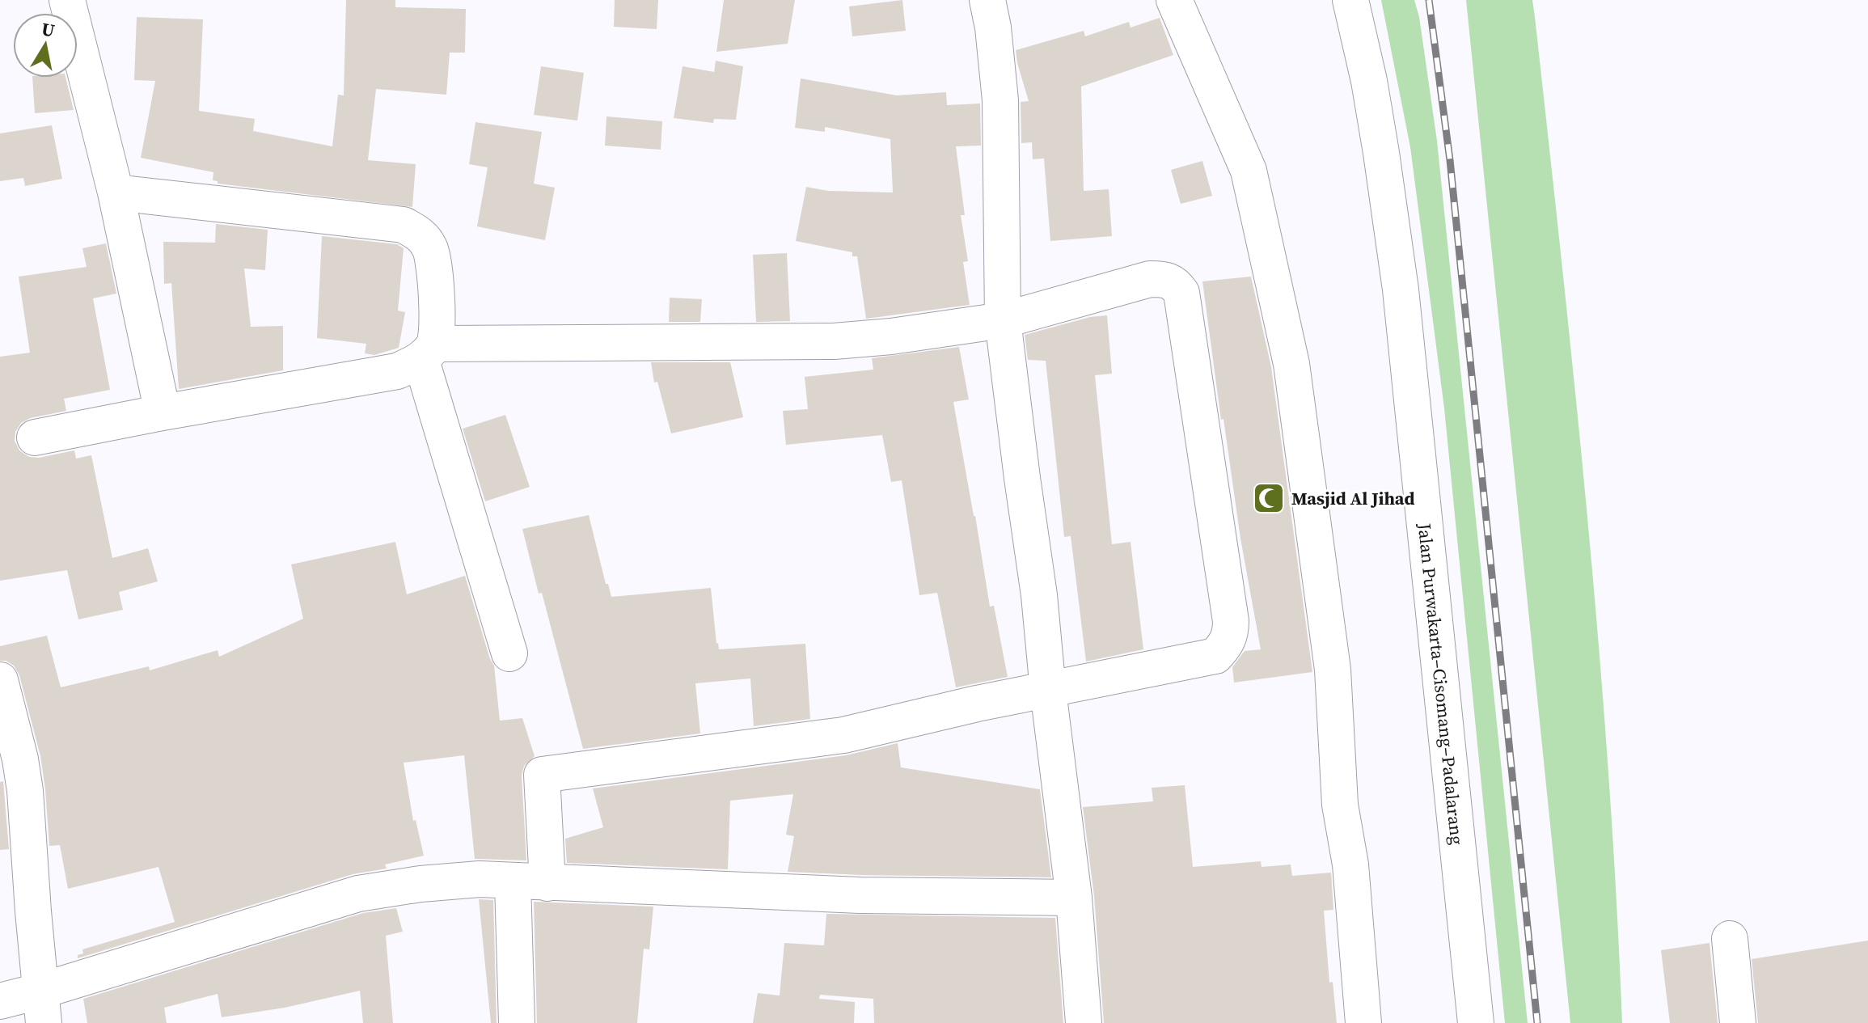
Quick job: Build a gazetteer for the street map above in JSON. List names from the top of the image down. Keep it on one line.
{"streets":{"main road":["Jalan Purwakarta–Cisomang–Padalarang"]},"places":{"mosque":["Masjid Al Jihad"]},"north":"top"}
